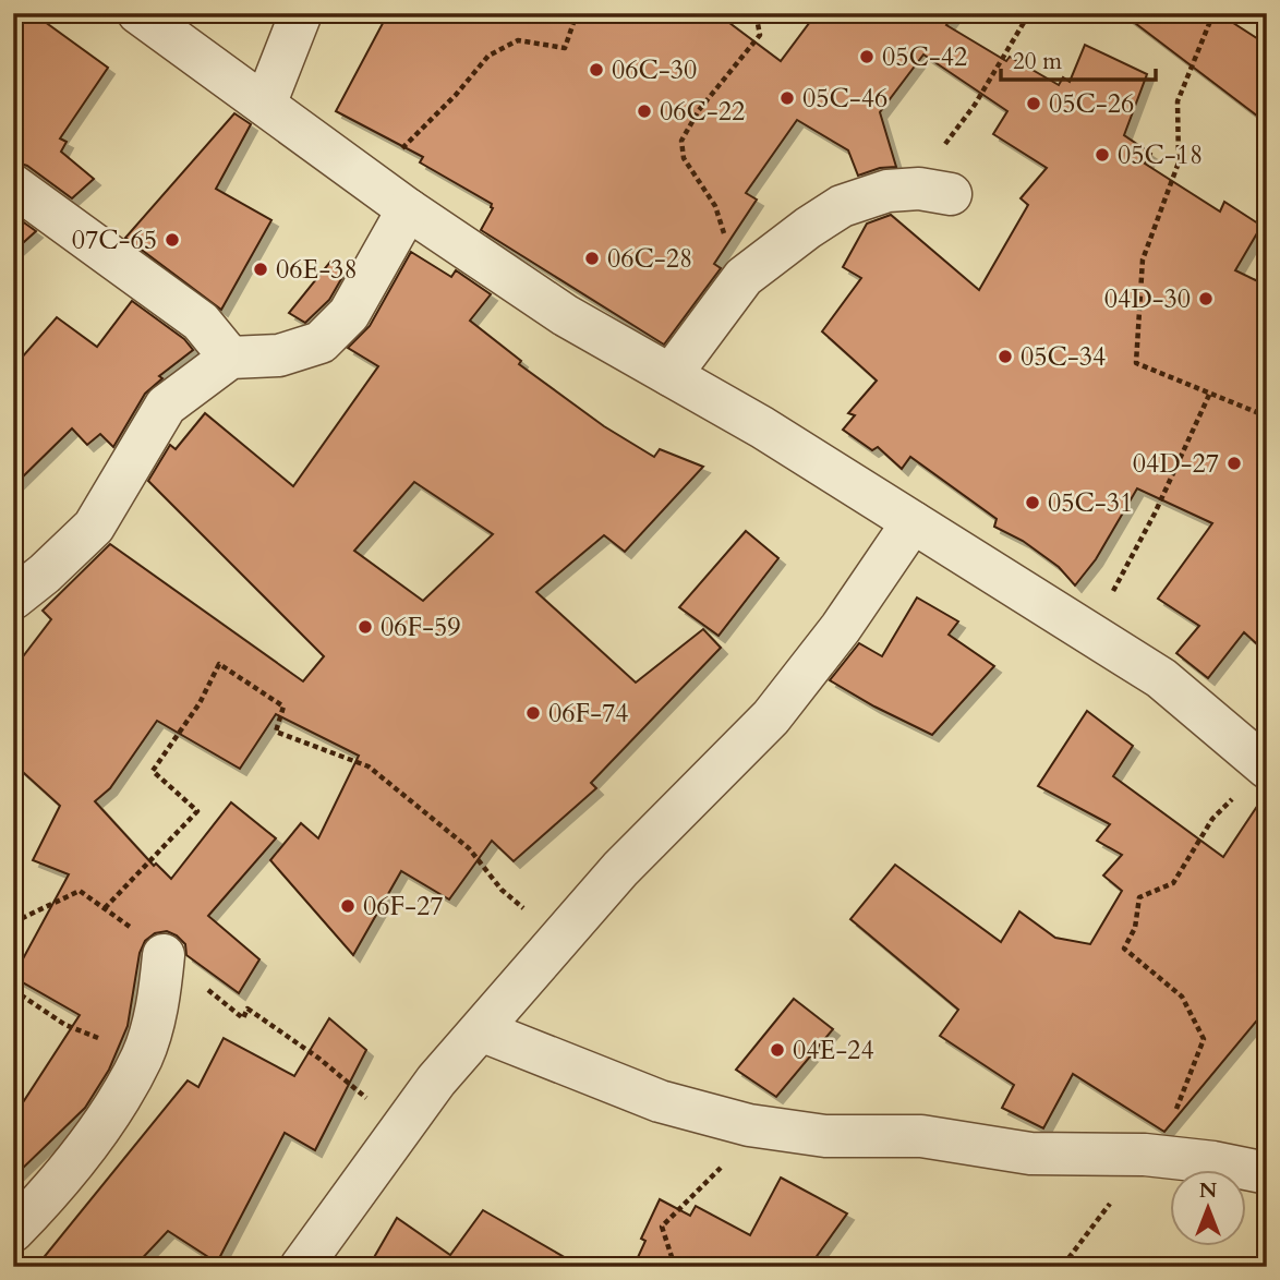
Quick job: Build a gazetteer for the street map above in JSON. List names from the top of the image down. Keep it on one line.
{"places":["05C-42","06C-30","05C-46","05C-26","06C-22","05C-18","07C-65","06C-28","06E-38","04D-30","05C-34","04D-27","05C-31","06F-59","06F-74","06F-27","04E-24"],"scale_bar":"20 m","north":"top"}
